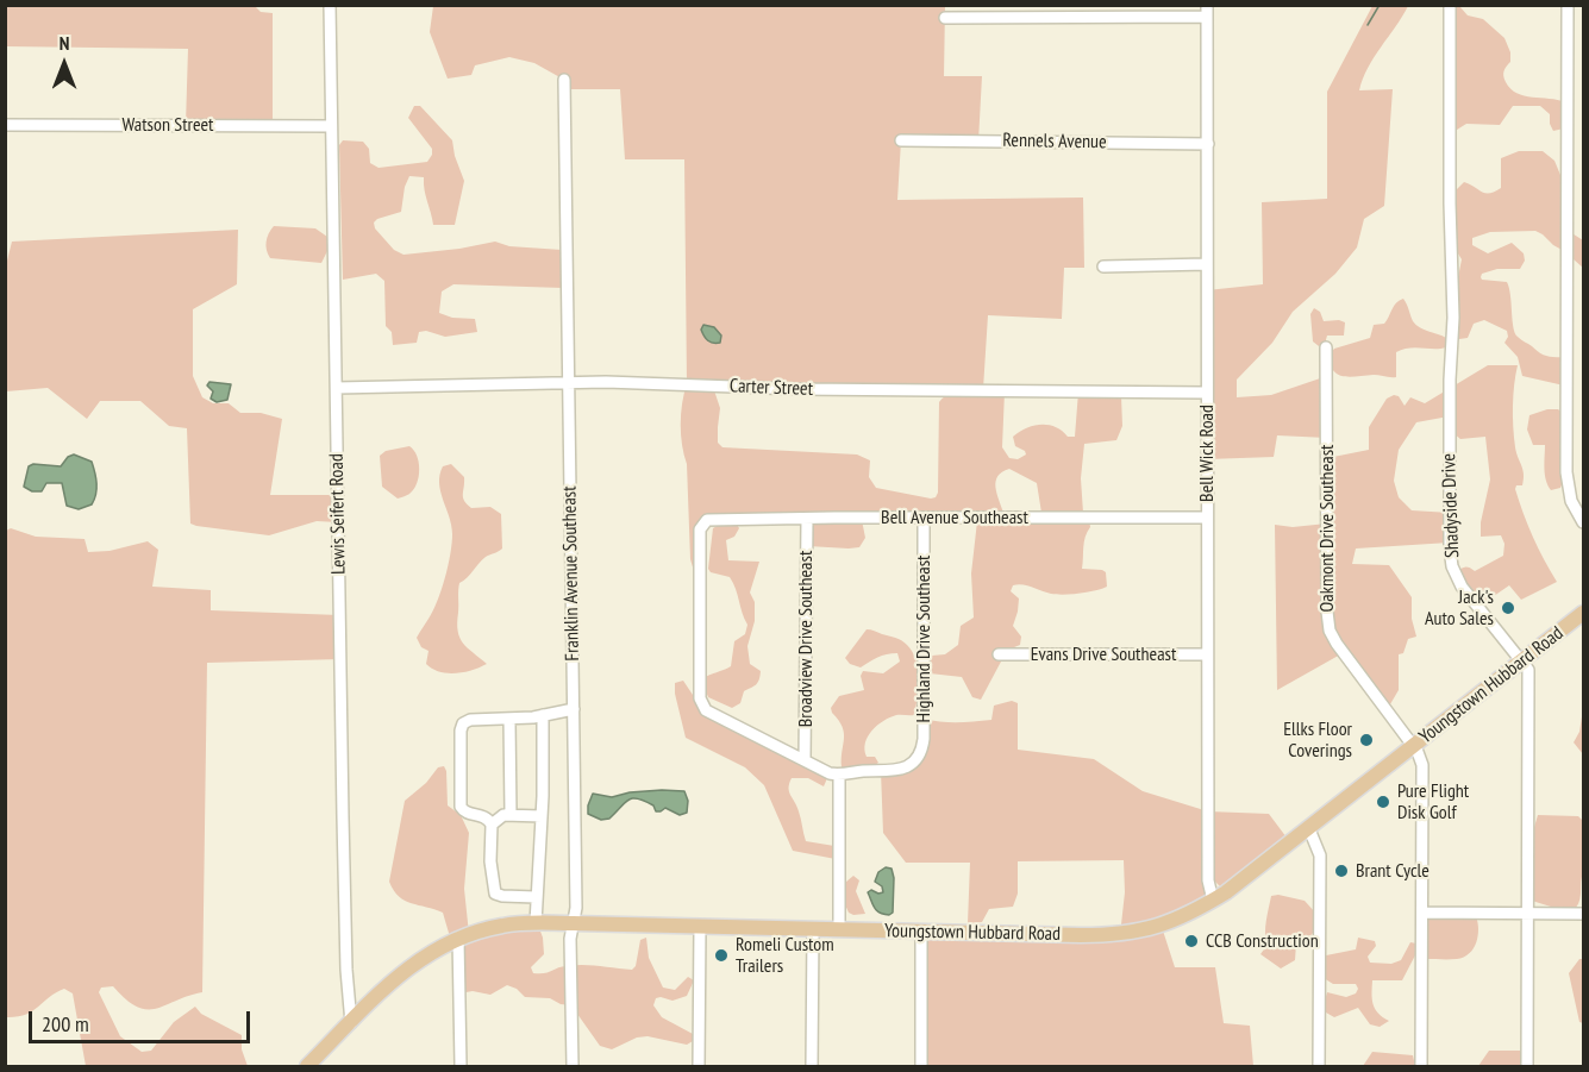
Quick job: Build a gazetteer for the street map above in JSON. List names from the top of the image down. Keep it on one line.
{"streets":{"main road":["Youngstown Hubbard Road"],"street":["Watson Street","Rennels Avenue","Carter Street","Bell Wick Road","Shadyside Drive","Lewis Seifert Road","Bell Avenue Southeast","Oakmont Drive Southeast","Franklin Avenue Southeast","Broadview Drive Southeast","Highland Drive Southeast","Evans Drive Southeast"]},"crossings":[["Watson Street","Lewis Seifert Road"],["Rennels Avenue","Bell Wick Road"],["Carter Street","Bell Wick Road"],["Carter Street","Lewis Seifert Road"],["Carter Street","Franklin Avenue Southeast"],["Bell Wick Road","Bell Avenue Southeast"],["Bell Wick Road","Evans Drive Southeast"],["Bell Wick Road","Youngstown Hubbard Road"],["Shadyside Drive","Youngstown Hubbard Road"],["Lewis Seifert Road","Youngstown Hubbard Road"],["Bell Avenue Southeast","Broadview Drive Southeast"],["Bell Avenue Southeast","Highland Drive Southeast"],["Oakmont Drive Southeast","Youngstown Hubbard Road"],["Franklin Avenue Southeast","Youngstown Hubbard Road"]],"places":["Jack's Auto Sales","Ellks Floor Coverings","Pure Flight Disk Golf","Brant Cycle","CCB Construction","Romeli Custom Trailers"],"scale_bar":"200 m","north":"top"}
